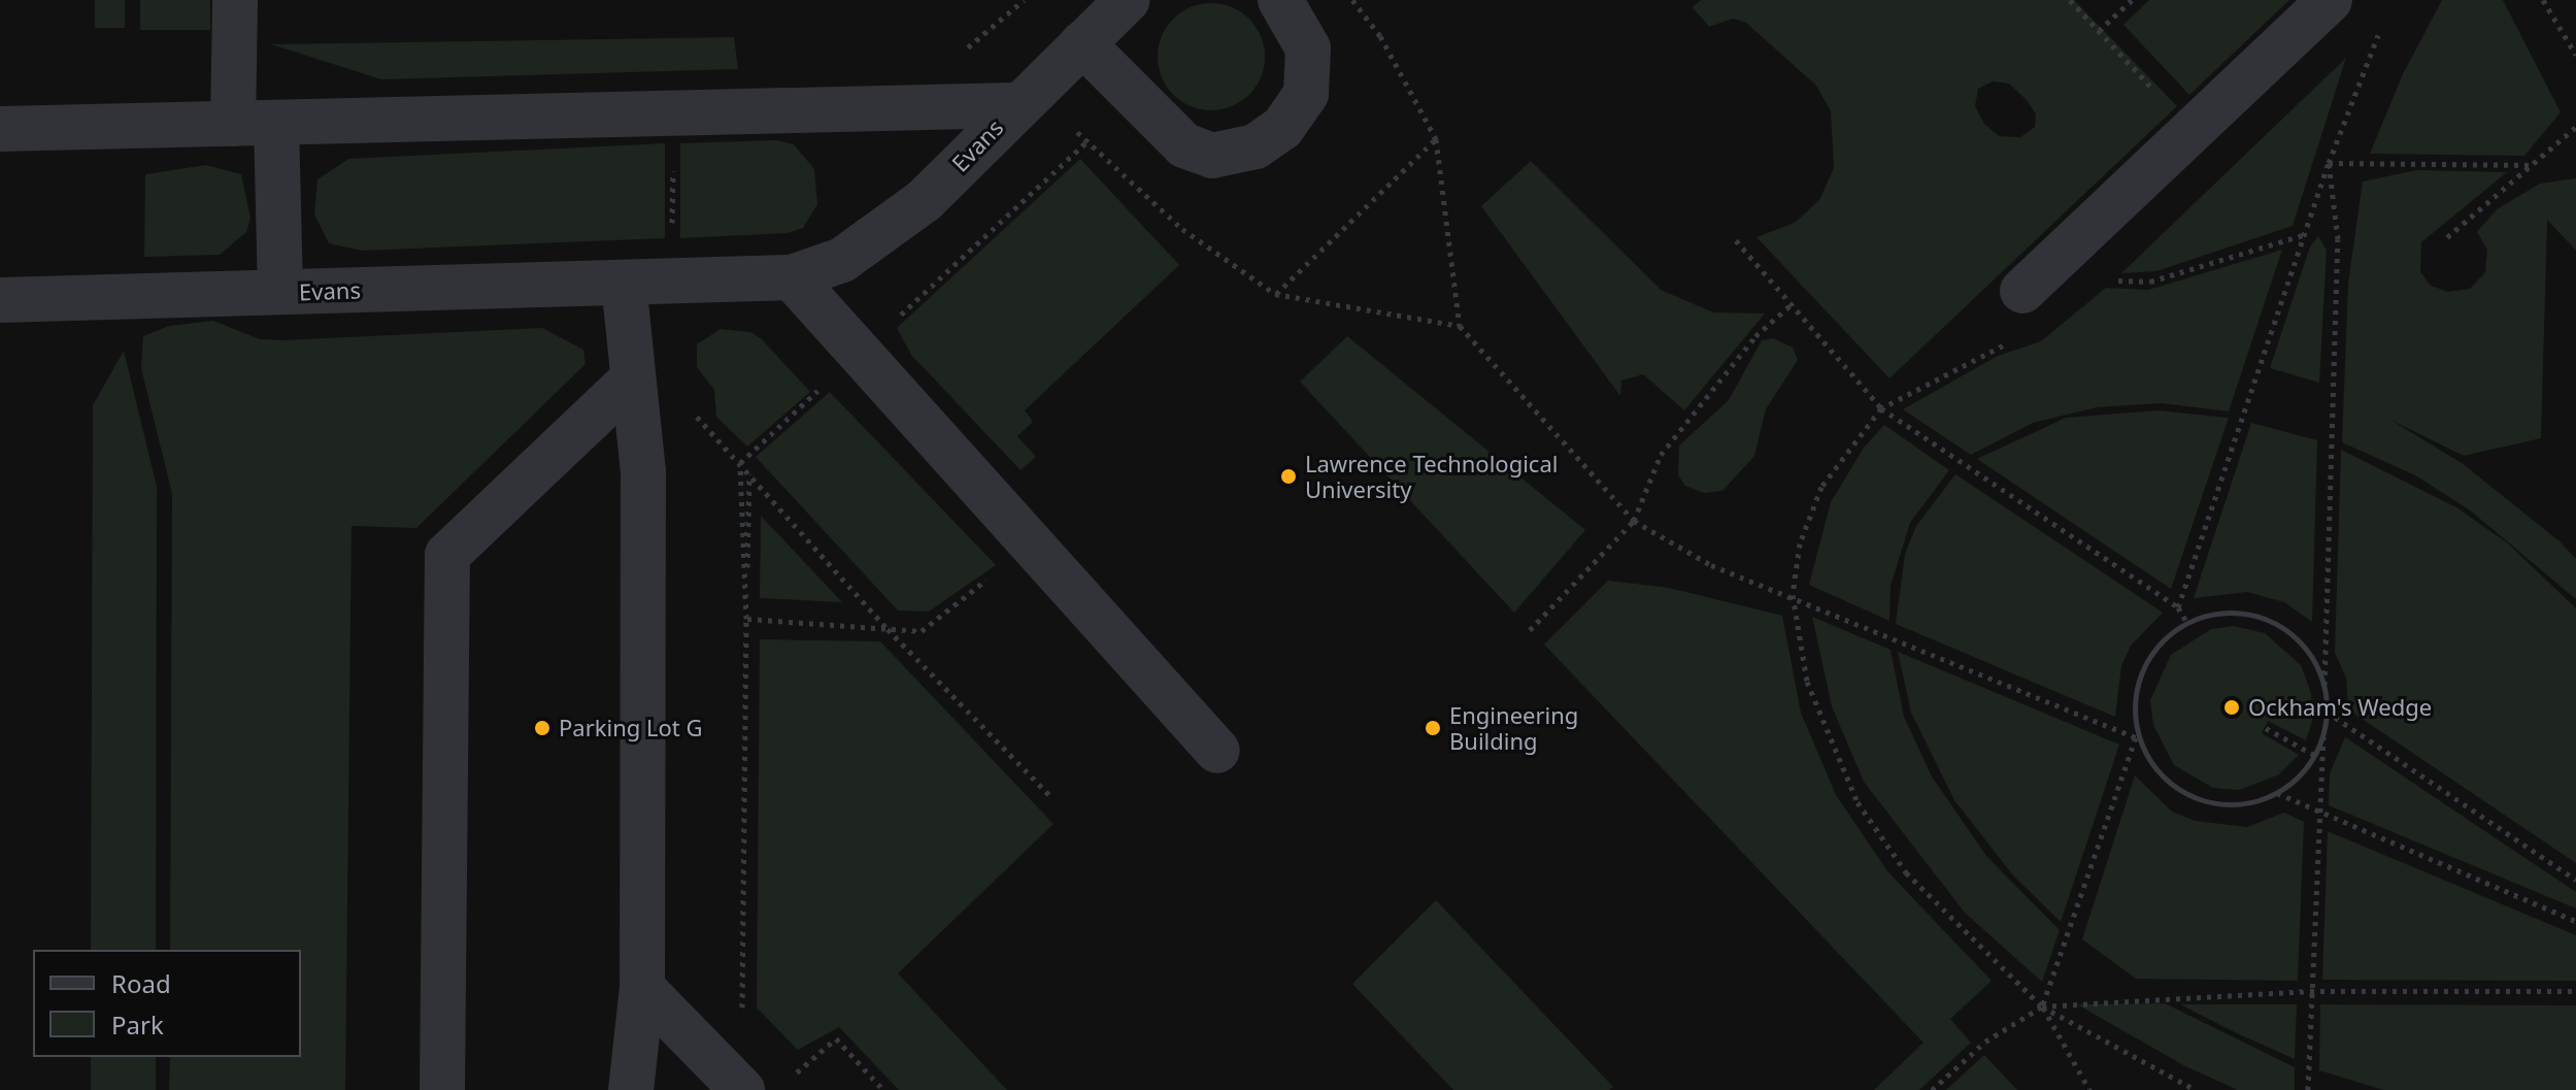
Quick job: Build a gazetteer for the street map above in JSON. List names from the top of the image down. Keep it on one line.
{"streets":{"street":["Evans"]},"places":["Lawrence Technological University","Ockham's Wedge","Parking Lot G","Engineering Building"],"legend":["Road","Park"]}
